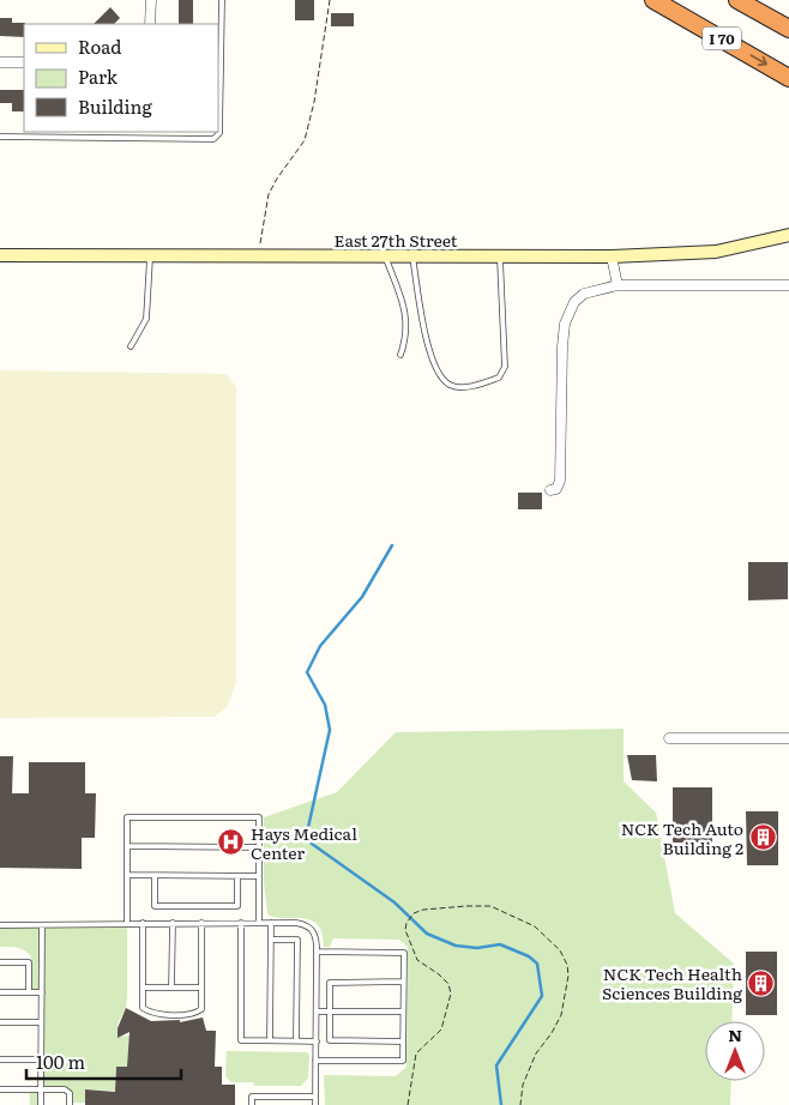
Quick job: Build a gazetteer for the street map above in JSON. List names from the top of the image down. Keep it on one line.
{"streets":{"highway":["I 70"],"main road":["East 27th Street"]},"places":{"building":["NCK Tech Auto Building 2","NCK Tech Health Sciences Building"],"hospital":["Hays Medical Center"]},"legend":["Road","Park","Building"],"scale_bar":"100 m","north":"top"}
